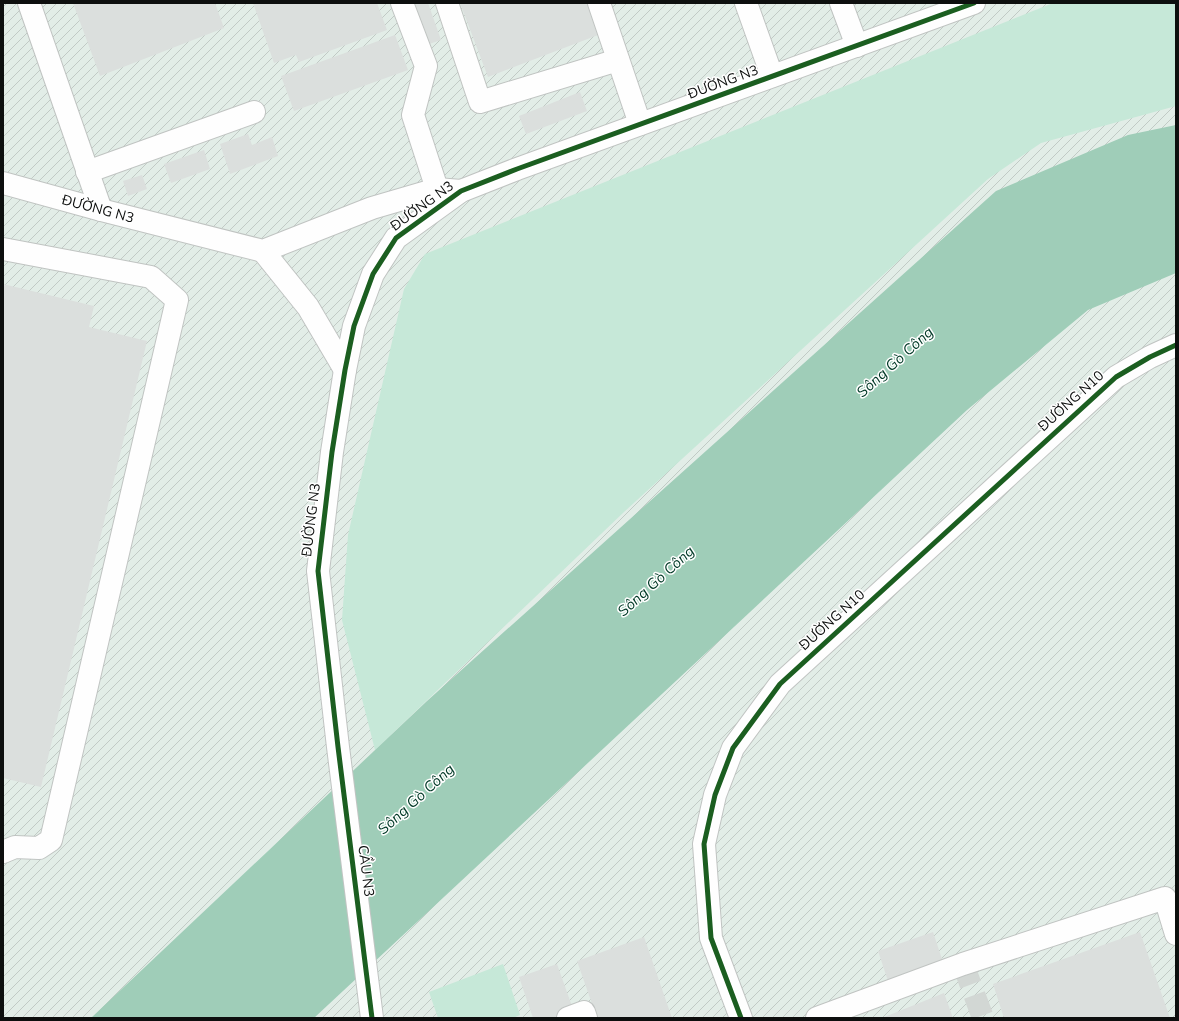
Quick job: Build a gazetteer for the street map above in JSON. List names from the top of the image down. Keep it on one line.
{"streets":{"street":["ĐƯỜNG N3","ĐƯỜNG N10","CẦU N3"]},"crossings":[["ĐƯỜNG N3","CẦU N3"]],"water":["Sông Gò Công"]}
